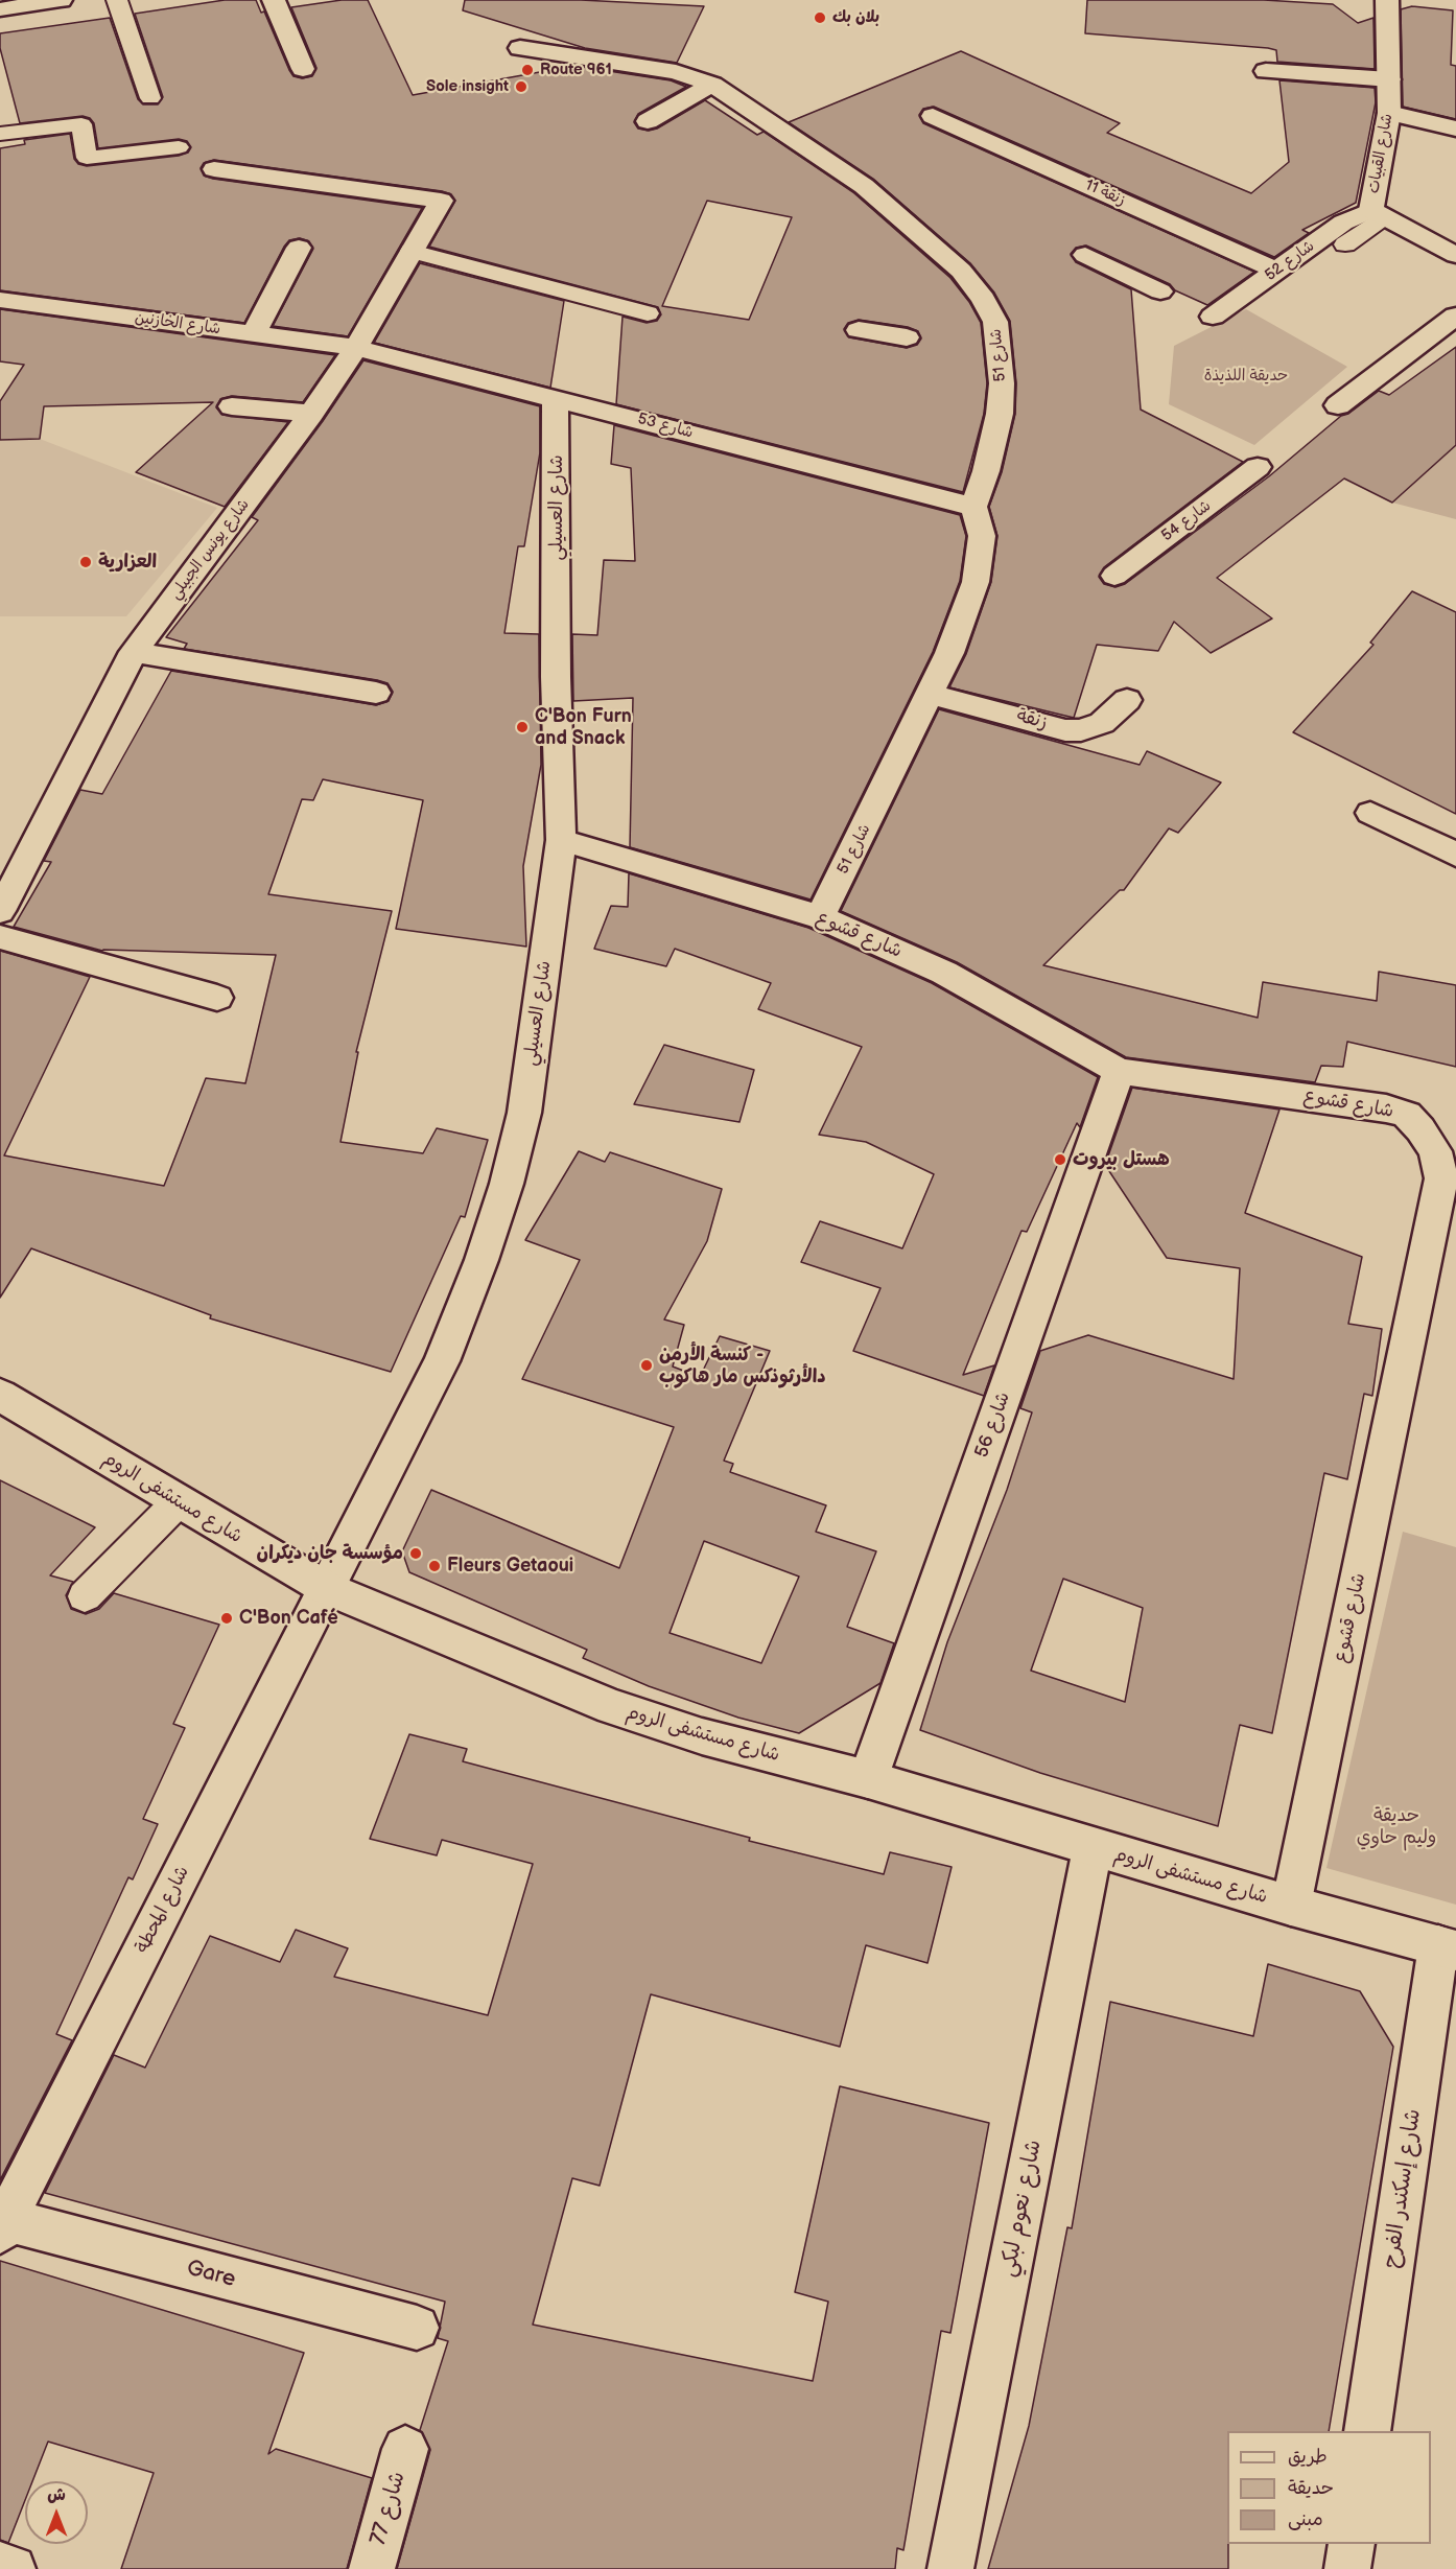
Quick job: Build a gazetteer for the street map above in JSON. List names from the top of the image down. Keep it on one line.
{"streets":{"street":["شارع القبيات","زنقة 11","شارع 52","شارع الخازنين","شارع 51","شارع 53","شارع العسيلي","شارع 54","شارع يونس الجبيلي","زنقة","شارع قشوع","شارع 56","شارع مستشفى الروم","شارع المحطة","شارع إسكندر الفرح","شارع نعوم لبكي","Gare","شارع 77"]},"crossings":[["شارع القبيات","شارع 52"],["زنقة 11","شارع 52"],["شارع الخازنين","شارع 53"],["شارع الخازنين","شارع يونس الجبيلي"],["شارع 51","شارع 53"],["شارع 51","زنقة"],["شارع 51","شارع قشوع"],["شارع 53","شارع العسيلي"],["شارع 53","شارع يونس الجبيلي"],["شارع العسيلي","شارع قشوع"],["شارع العسيلي","شارع مستشفى الروم"],["شارع العسيلي","شارع المحطة"],["شارع قشوع","شارع 56"],["شارع قشوع","شارع مستشفى الروم"],["شارع 56","شارع مستشفى الروم"],["شارع مستشفى الروم","شارع المحطة"],["شارع مستشفى الروم","شارع إسكندر الفرح"],["شارع مستشفى الروم","شارع نعوم لبكي"],["شارع المحطة","Gare"]],"parks":["حديقة اللذيذة","حديقة وليم حاوي"],"places":["بلان بك","Route 961","Sole insight","العزارية","C'Bon Furn and Snack","هستل بيروت","كنسة الأرمن - دالأرثوذكس مار هاكوب","مؤسسة جان ديكران","Fleurs Getaoui","C'Bon Café"],"legend":["طريق","حديقة","مبنى"],"north":"top"}
